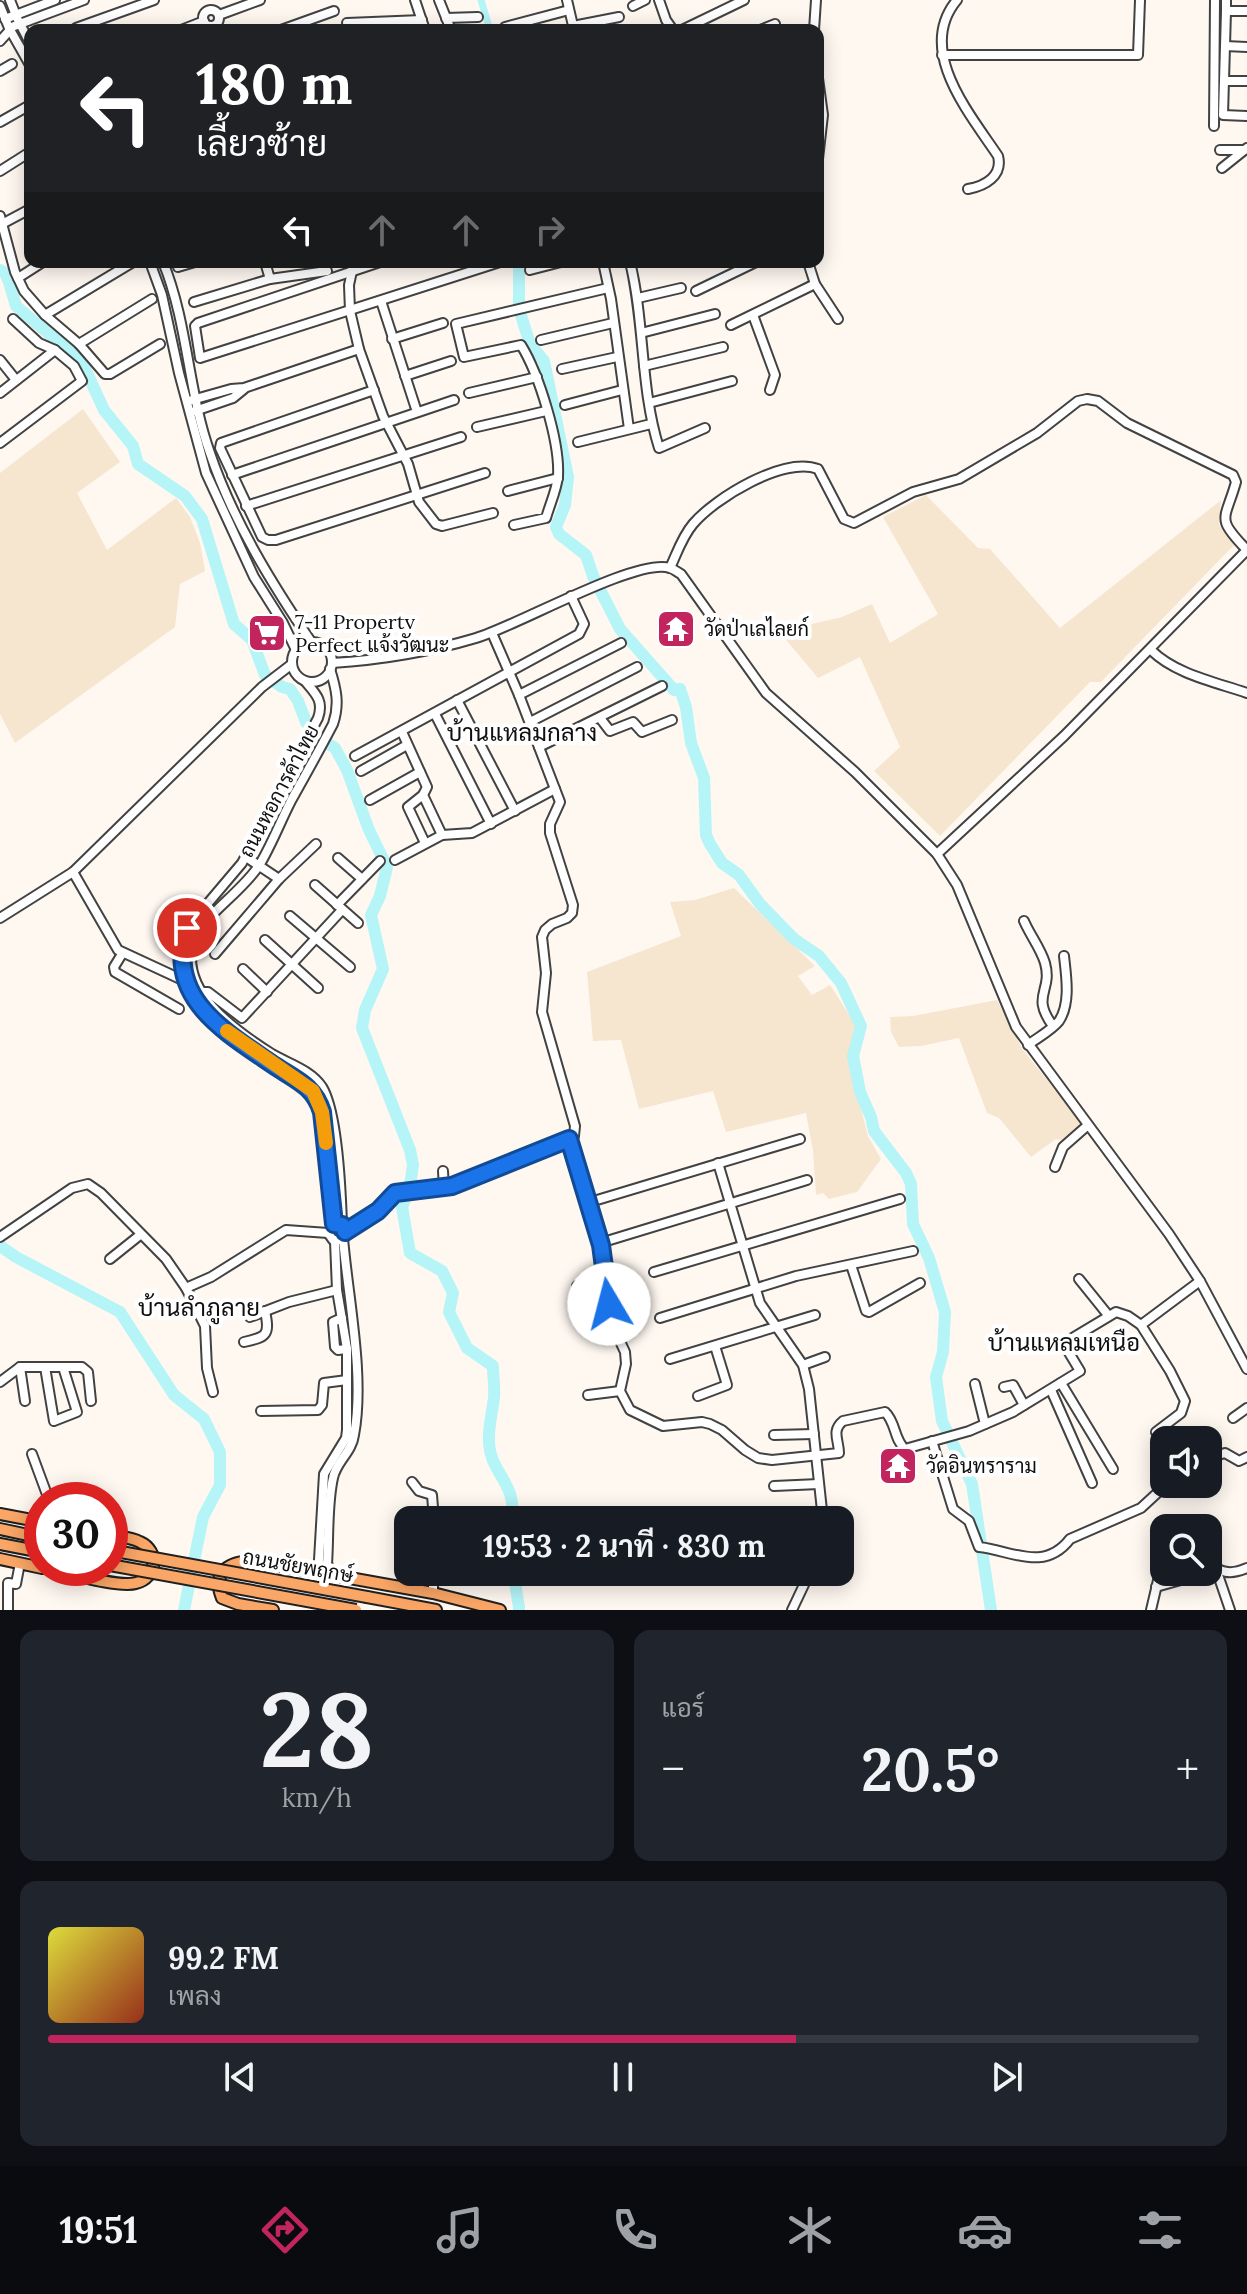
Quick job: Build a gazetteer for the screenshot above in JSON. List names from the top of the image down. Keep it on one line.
{"streets":{"main road":["ถนนชัยพฤกษ์"],"street":["ถนนหอการค้าไทย"]},"districts":["บ้านแหลมกลาง","บ้านลำภูลาย","บ้านแหลมเหนือ"],"places":{"temple":["วัดป่าเลไลยก์","วัดอินทราราม"],"supermarket":["7-11 Property Perfect แจ้งวัฒนะ"]},"page":{"turn":["180 m","เลี้ยวซ้าย"],"limit":"30","trip":"19:53 · 2 นาที · 830 m","tile":[["28","km/h"],"แอร์"],"heat":["−","20.5°","+"],"song":["99.2 FM","เพลง"],"tabs":"19:51"}}
